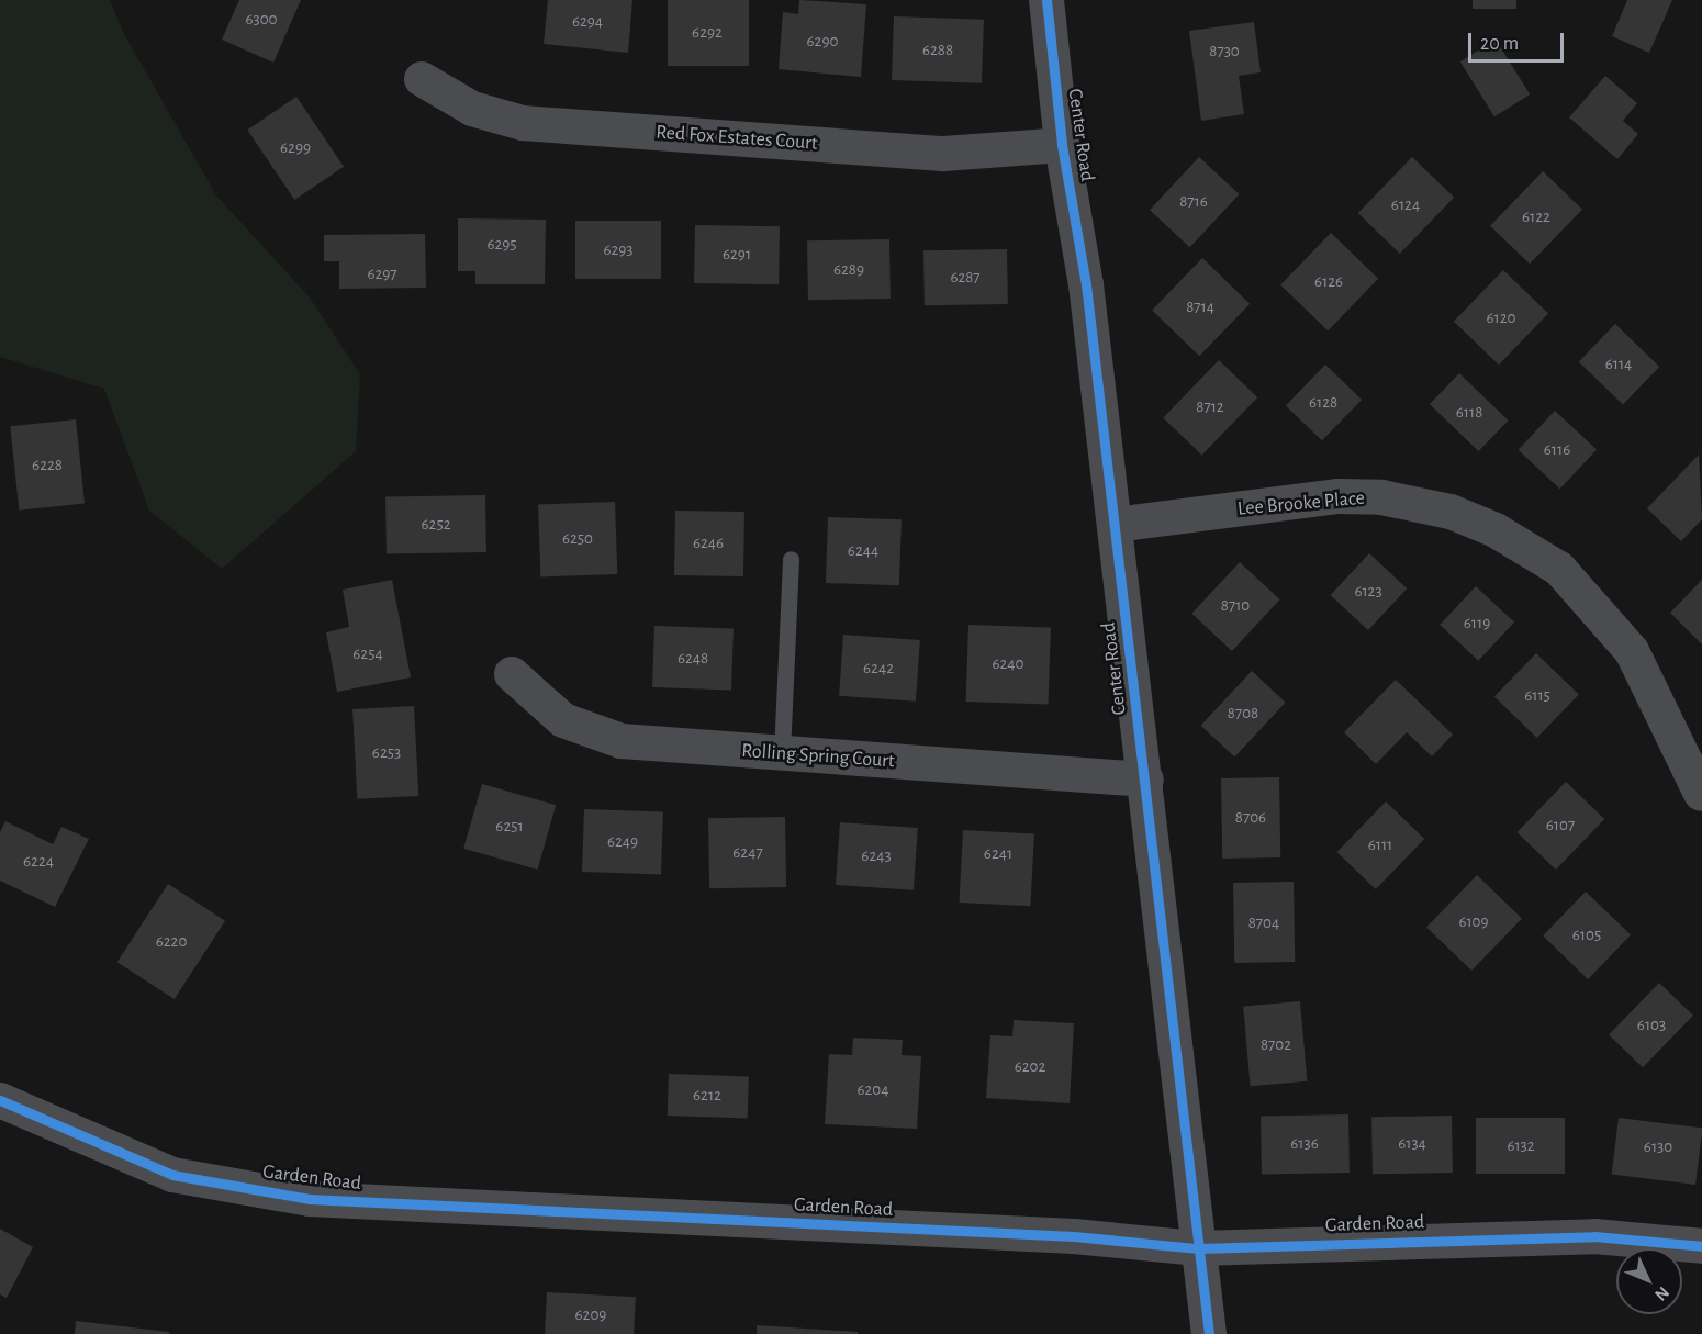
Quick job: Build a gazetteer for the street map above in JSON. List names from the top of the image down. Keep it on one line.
{"streets":{"street":["Center Road","Red Fox Estates Court","Lee Brooke Place","Rolling Spring Court","Garden Road"]},"crossings":[["Center Road","Red Fox Estates Court"],["Center Road","Lee Brooke Place"],["Center Road","Rolling Spring Court"],["Center Road","Garden Road"]],"house_numbers":["6300","6294","6292","6290","6288","8730","6299","8716","6124","6122","6295","6293","6291","6289","6297","6287","6126","8714","6120","6114","6128","8712","6118","6116","6228","6252","6250","6246","6244","6123","8710","6119","6254","6248","6240","6242","6115","8708","6253","8706","6107","6251","6249","6111","6247","6241","6243","6224","6109","8704","6105","6220","6103","8702","6202","6204","6212","6136","6134","6132","6130","6209"],"scale_bar":"20 m","north":"bottom right"}
